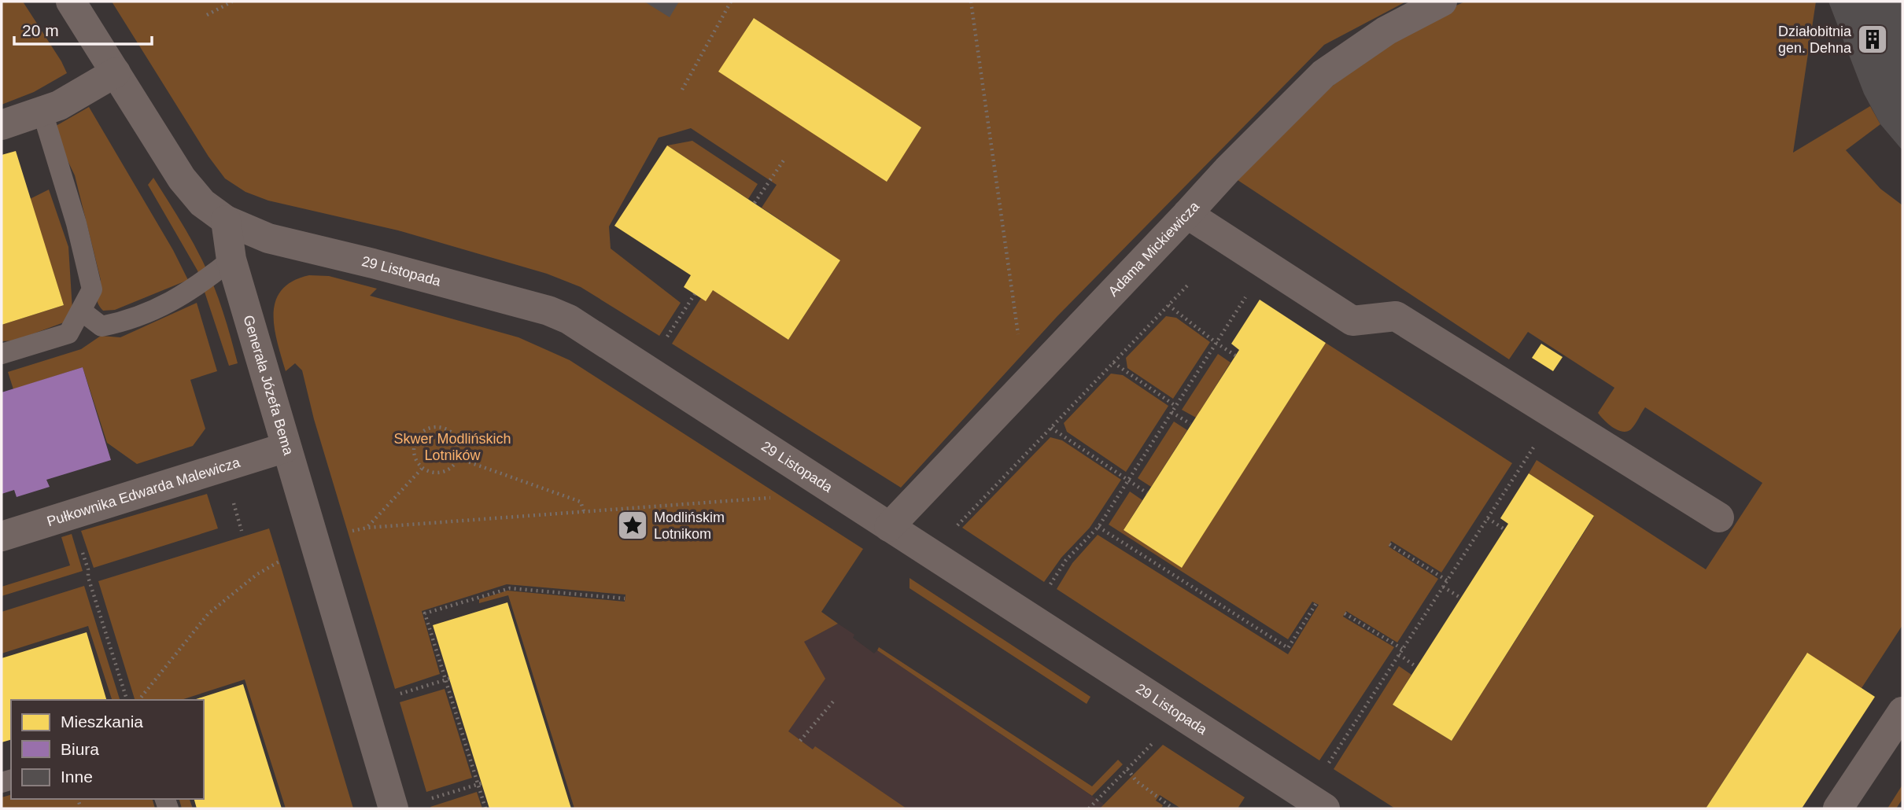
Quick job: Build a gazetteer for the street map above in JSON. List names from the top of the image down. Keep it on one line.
{"streets":{"street":["Adama Mickiewicza","29 Listopada","Generała Józefa Bema","Pułkownika Edwarda Malewicza"]},"crossings":[["Adama Mickiewicza","29 Listopada"],["29 Listopada","Generała Józefa Bema"],["Generała Józefa Bema","Pułkownika Edwarda Malewicza"]],"parks":["Skwer Modlińskich Lotników"],"places":{"building":["Działobitnia gen. Dehna"],"place":["Modlińskim Lotnikom"]},"legend":["Mieszkania","Biura","Inne"],"scale_bar":"20 m"}
